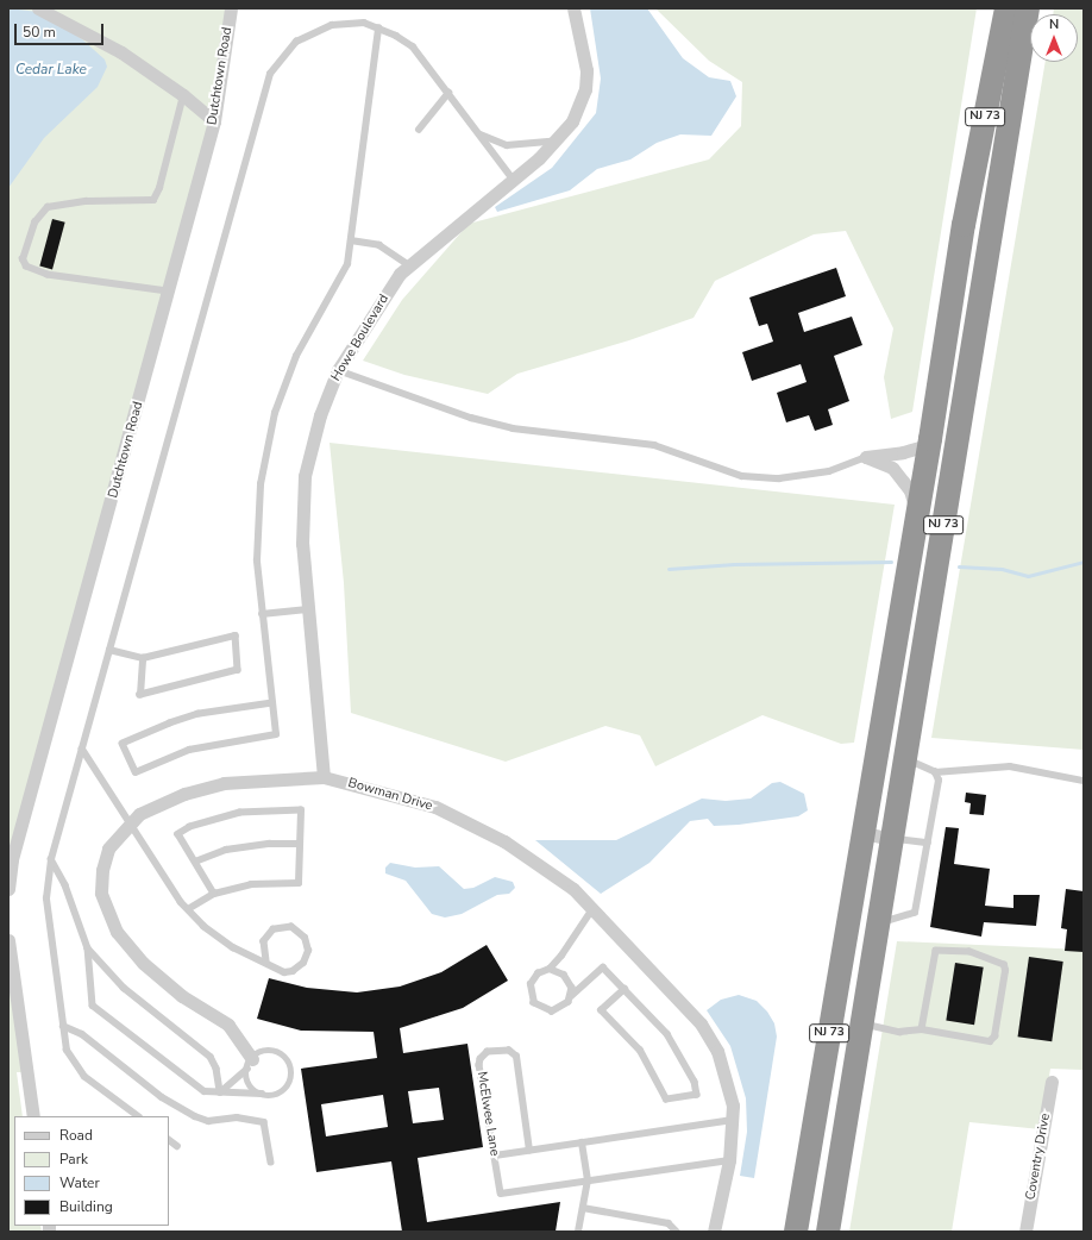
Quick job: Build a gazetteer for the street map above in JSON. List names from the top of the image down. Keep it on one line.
{"streets":{"highway":["NJ 73"],"street":["Dutchtown Road","Howe Boulevard","Bowman Drive","Coventry Drive"],"lane":["McElwee Lane"]},"crossings":[["Howe Boulevard","Bowman Drive"],["Bowman Drive","McElwee Lane"]],"water":["Cedar Lake"],"legend":["Road","Park","Water","Building"],"scale_bar":"50 m","north":"top"}
